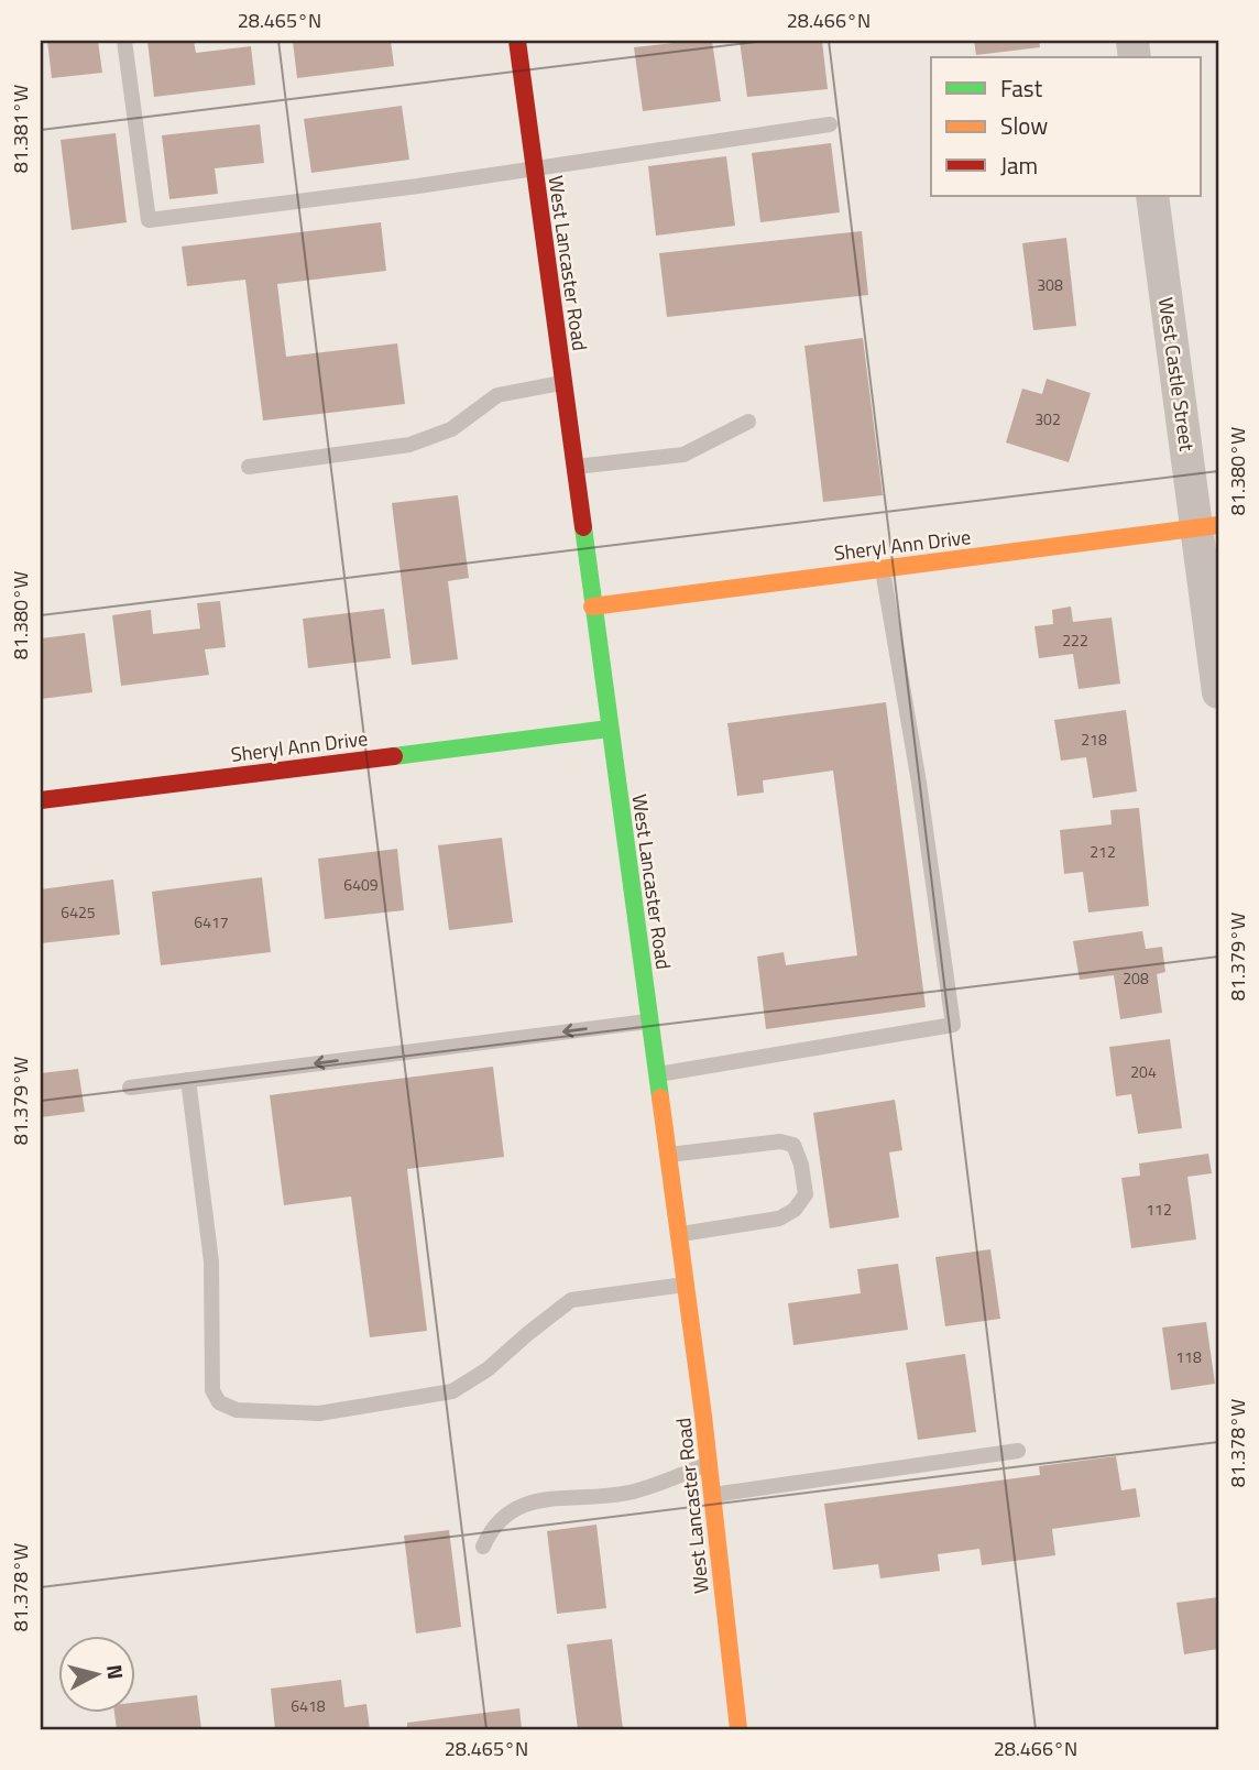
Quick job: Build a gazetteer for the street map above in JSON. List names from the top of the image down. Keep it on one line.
{"streets":{"street":["West Lancaster Road","West Castle Street","Sheryl Ann Drive"]},"crossings":[["West Lancaster Road","Sheryl Ann Drive"],["West Castle Street","Sheryl Ann Drive"]],"house_numbers":["308","302","222","218","212","6409","6425","6417","208","204","112","118","6418"],"legend":["Fast","Slow","Jam"],"north":"right","coordinates":["28.465°N","28.466°N","81.381°W","81.380°W","81.379°W","81.378°W"]}
